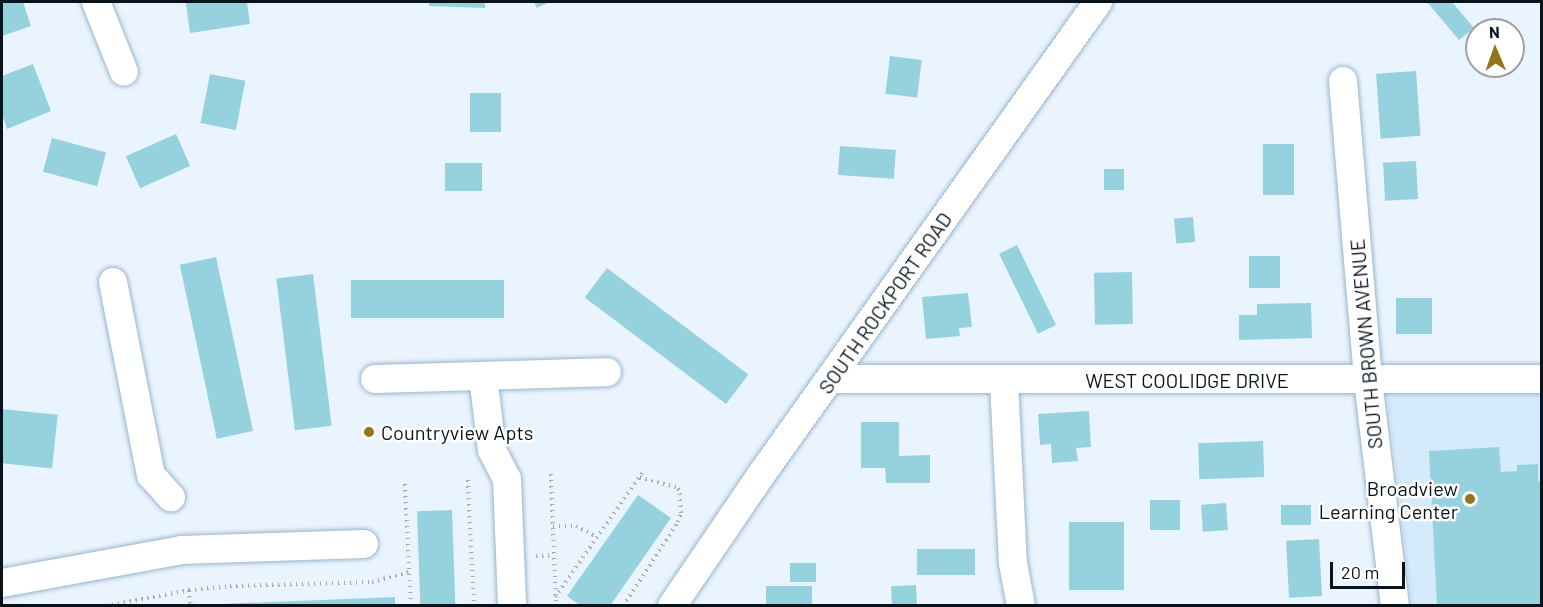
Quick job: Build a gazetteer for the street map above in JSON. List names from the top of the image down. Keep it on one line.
{"streets":{"street":["SOUTH ROCKPORT ROAD","SOUTH BROWN AVENUE","WEST COOLIDGE DRIVE"]},"crossings":[["SOUTH ROCKPORT ROAD","WEST COOLIDGE DRIVE"],["SOUTH BROWN AVENUE","WEST COOLIDGE DRIVE"]],"places":["Countryview Apts","Broadview Learning Center"],"scale_bar":"20 m","north":"top"}
